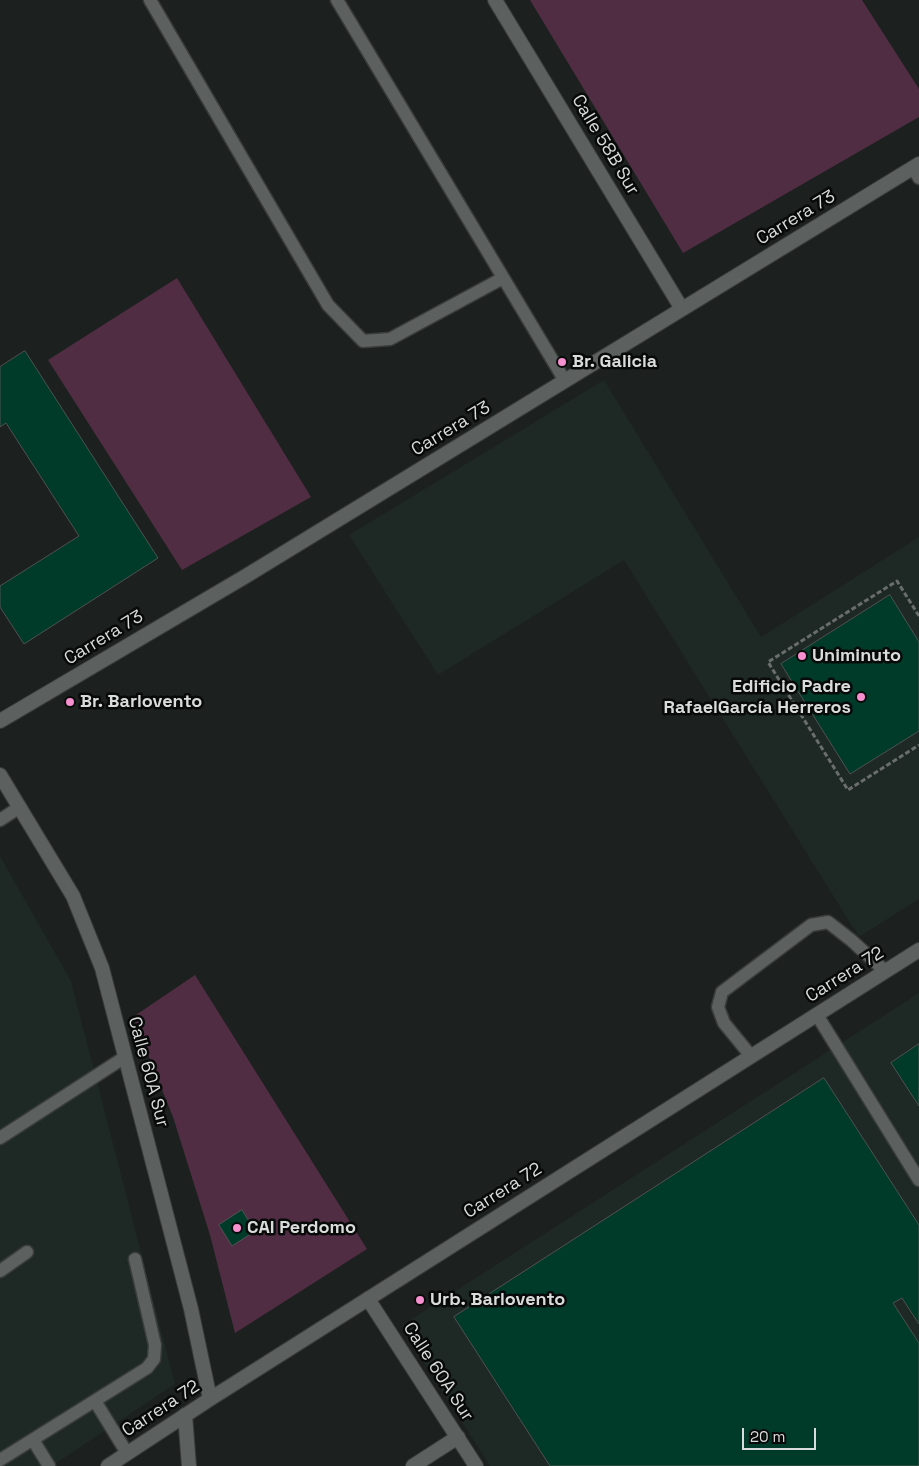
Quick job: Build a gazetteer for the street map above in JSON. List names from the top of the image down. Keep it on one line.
{"streets":{"street":["Calle 58B Sur","Carrera 73","Carrera 72","Calle 60A Sur"]},"crossings":[["Calle 58B Sur","Carrera 73"],["Carrera 72","Calle 60A Sur"]],"places":["Br. Galicia","Uniminuto","Edificio Padre RafaelGarcía Herreros","Br. Barlovento","CAI Perdomo","Urb. Barlovento"],"scale_bar":"20 m"}
